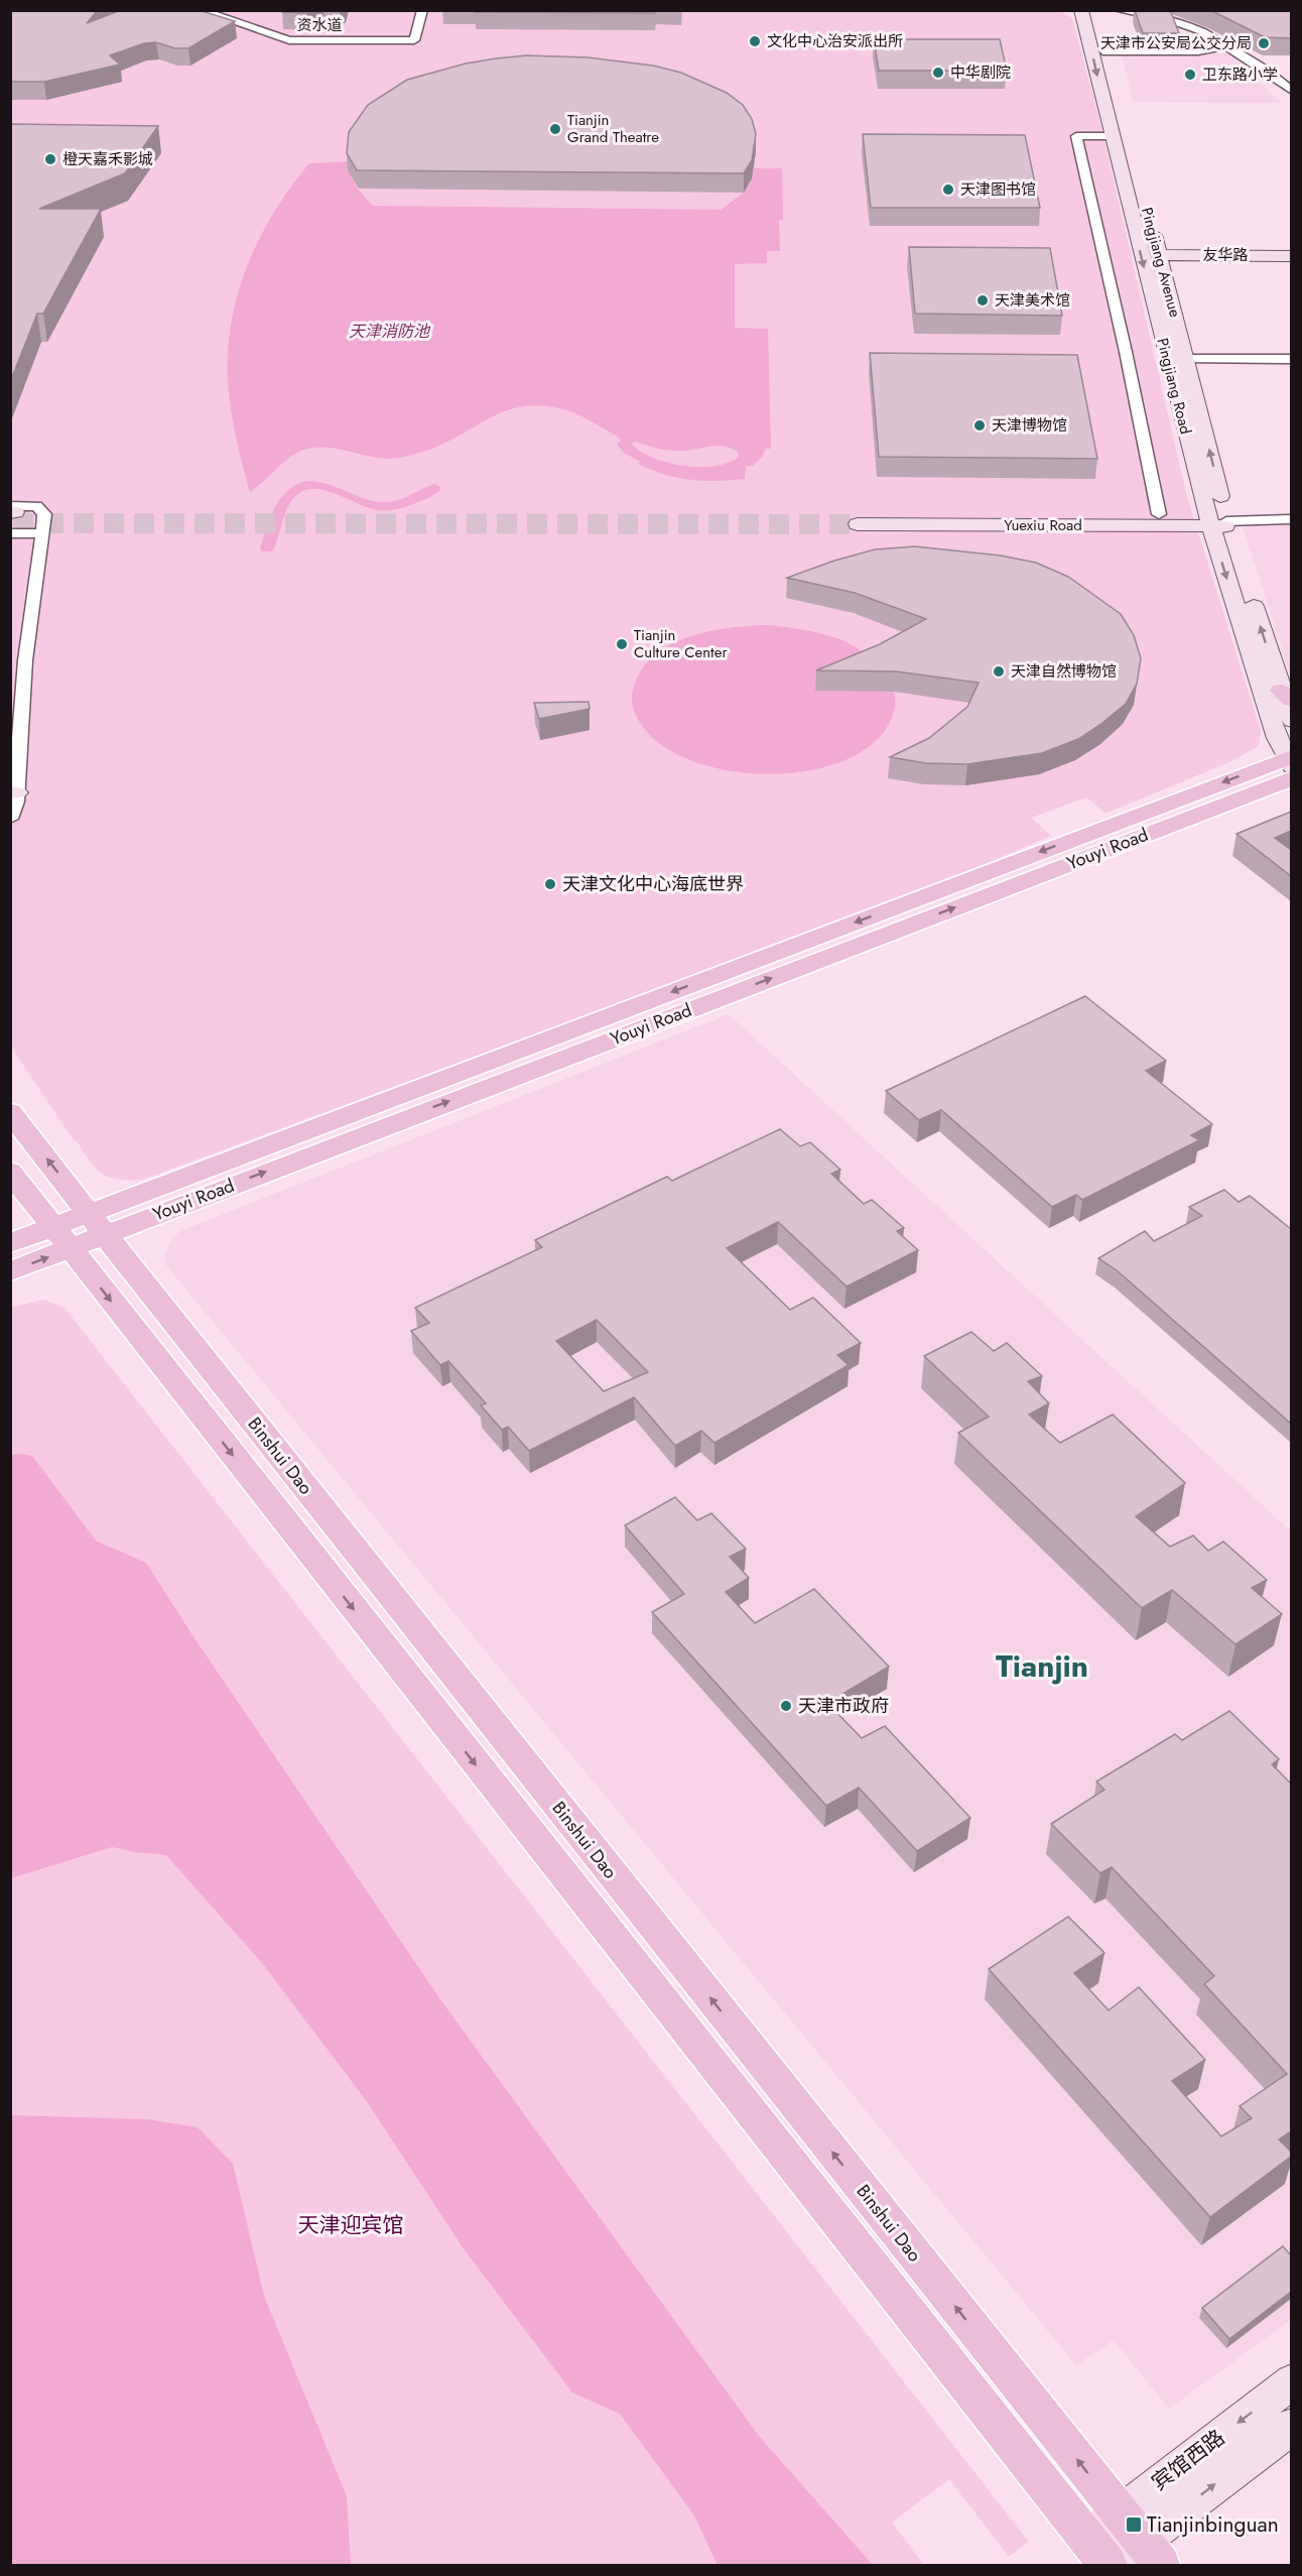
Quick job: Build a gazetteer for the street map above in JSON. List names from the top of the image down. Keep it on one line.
{"streets":{"main road":["友华路","Pingjiang Avenue","Pingjiang Road","Yuexiu Road","Youyi Road","Binshui Dao","宾馆西路"],"street":["资水道"]},"crossings":[["友华路","Pingjiang Avenue"],["Pingjiang Avenue","Pingjiang Road"],["Pingjiang Avenue","Yuexiu Road"],["Pingjiang Road","Yuexiu Road"],["Youyi Road","Binshui Dao"],["Binshui Dao","宾馆西路"]],"one_way":["Pingjiang Road"],"districts":["Tianjin"],"water":["天津消防池"],"parks":["天津迎宾馆"],"places":{"other":["文化中心治安派出所","天津市公安局公交分局","中华剧院","卫东路小学","Tianjin Grand Theatre","橙天嘉禾影城","天津图书馆","天津美术馆","天津博物馆","Tianjin Culture Center","天津自然博物馆","天津文化中心海底世界","天津市政府"],"transit":["Tianjinbinguan"]}}
